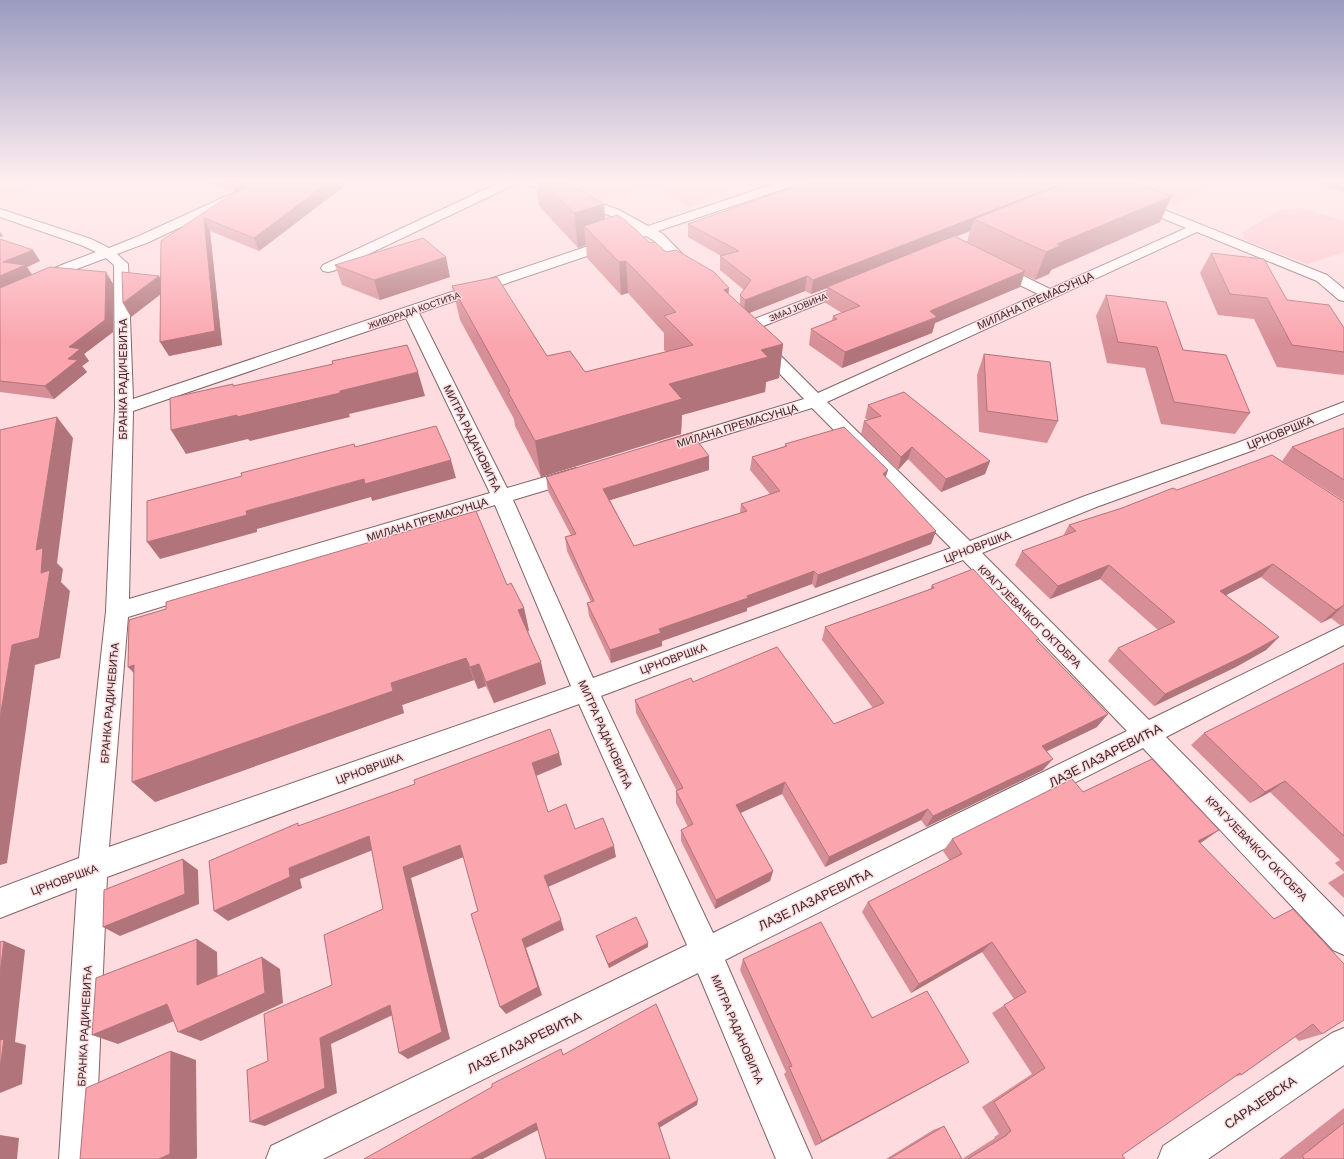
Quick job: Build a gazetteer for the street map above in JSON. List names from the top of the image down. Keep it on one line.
{"streets":{"street":["МИЛАНА ПРЕМАСУНЦА","ЗМАЈ ЈОВИНА","ЖИВОРАДА КОСТИЋА","БРАНКА РАДИЧЕВИЋА","ЦРНОВРШКА","МИТРА РАДАНОВИЋА","КРАГУЈЕВАЧКОГ ОКТОБРА","ЛАЗЕ ЛАЗАРЕВИЋА","САРАЈЕВСКА"]},"crossings":[["МИЛАНА ПРЕМАСУНЦА","БРАНКА РАДИЧЕВИЋА"],["МИЛАНА ПРЕМАСУНЦА","МИТРА РАДАНОВИЋА"],["МИЛАНА ПРЕМАСУНЦА","КРАГУЈЕВАЧКОГ ОКТОБРА"],["ЗМАЈ ЈОВИНА","КРАГУЈЕВАЧКОГ ОКТОБРА"],["ЖИВОРАДА КОСТИЋА","БРАНКА РАДИЧЕВИЋА"],["ЖИВОРАДА КОСТИЋА","МИТРА РАДАНОВИЋА"],["БРАНКА РАДИЧЕВИЋА","ЦРНОВРШКА"],["ЦРНОВРШКА","МИТРА РАДАНОВИЋА"],["ЦРНОВРШКА","КРАГУЈЕВАЧКОГ ОКТОБРА"],["МИТРА РАДАНОВИЋА","ЛАЗЕ ЛАЗАРЕВИЋА"],["КРАГУЈЕВАЧКОГ ОКТОБРА","ЛАЗЕ ЛАЗАРЕВИЋА"]]}
